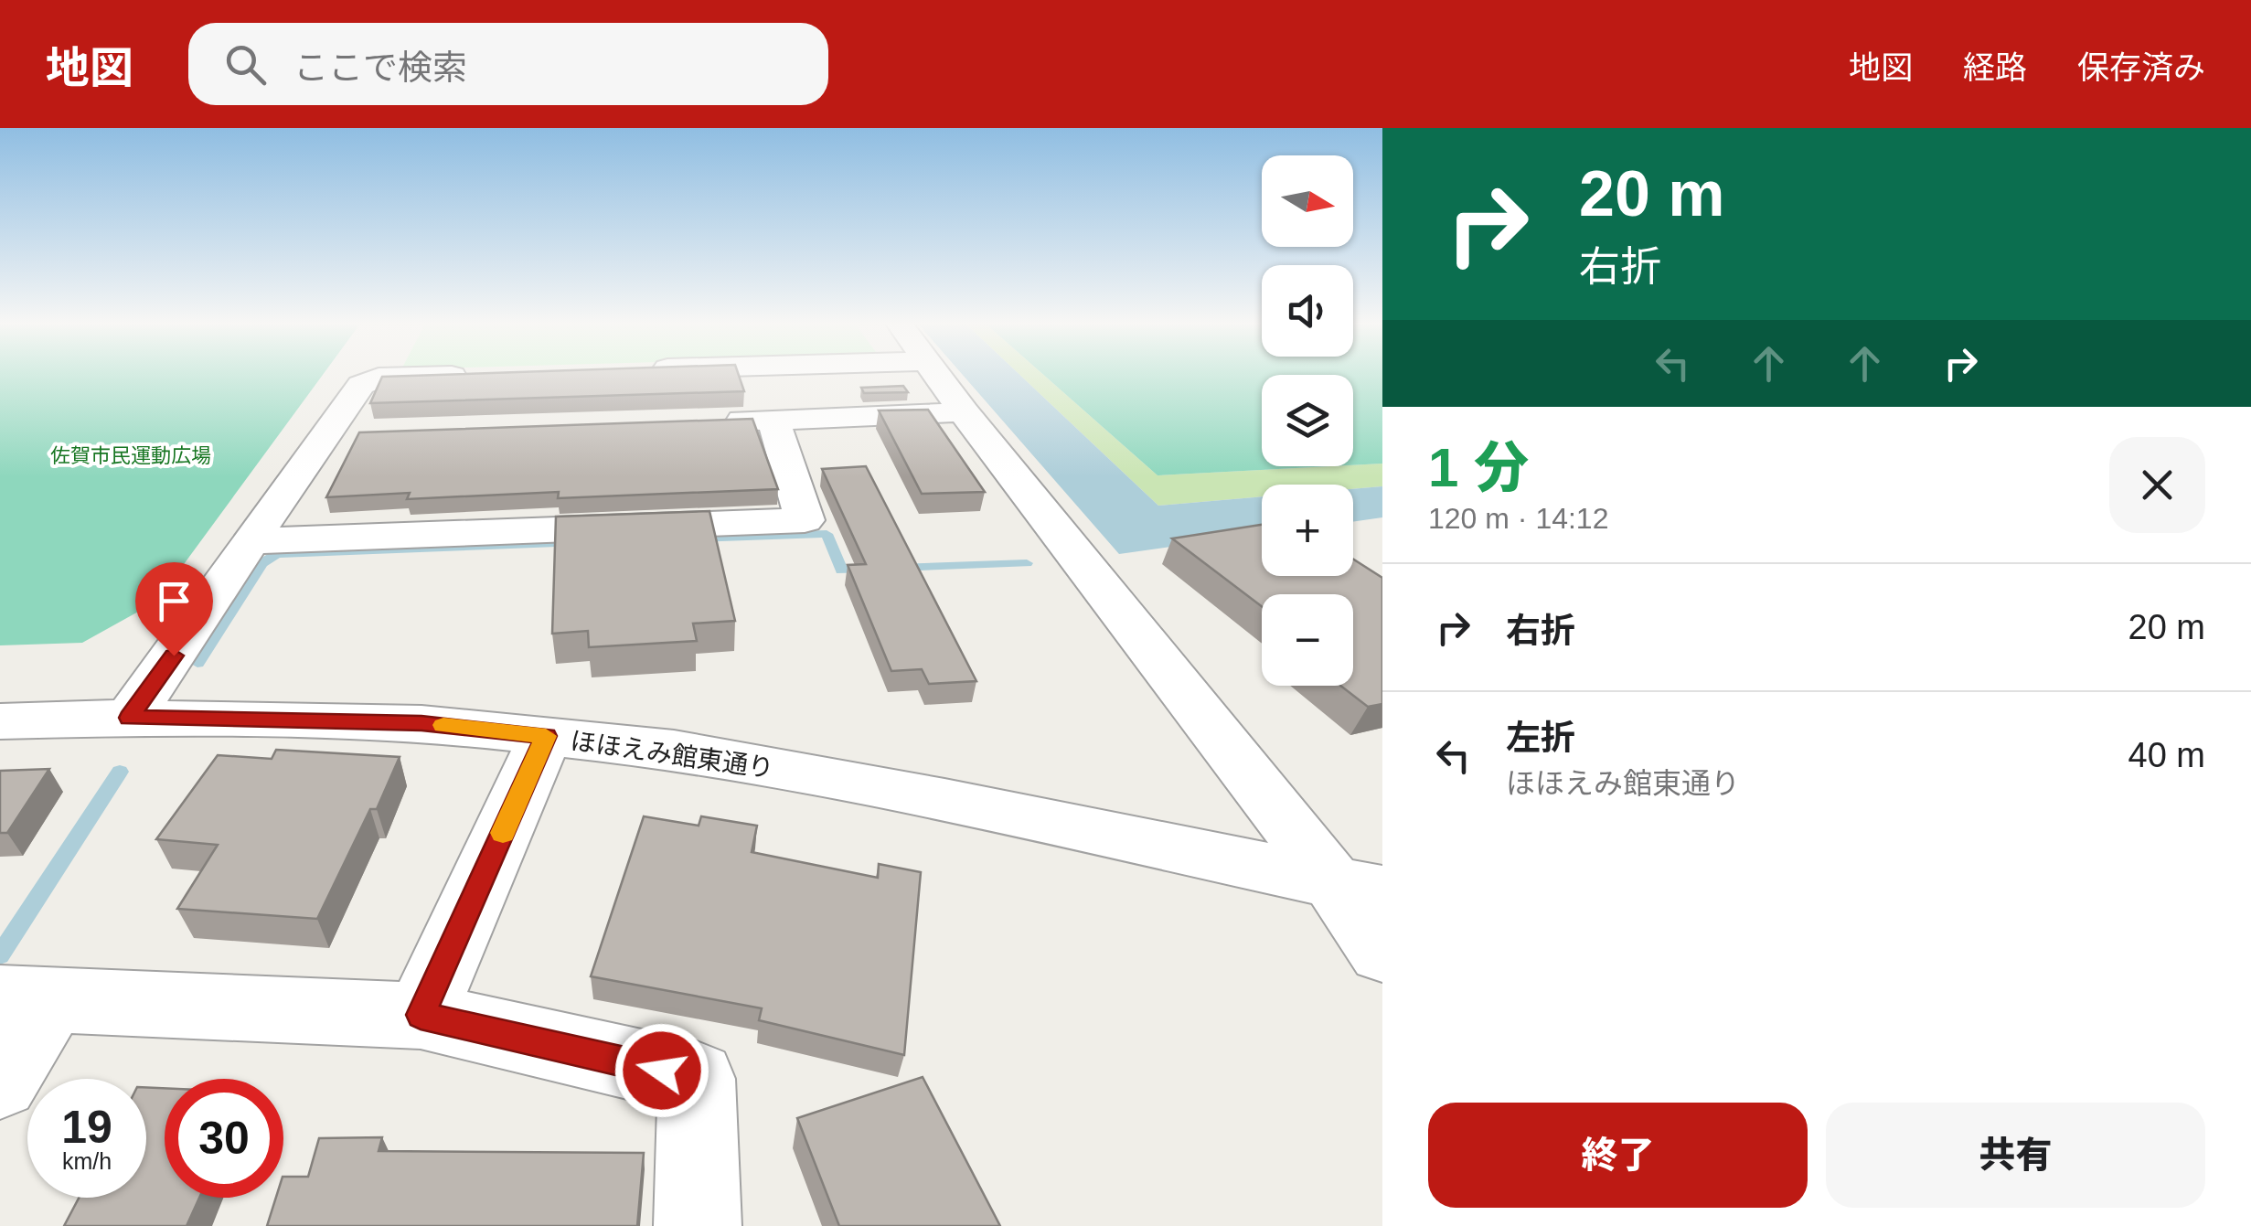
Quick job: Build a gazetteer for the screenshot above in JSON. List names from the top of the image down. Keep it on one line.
{"streets":{"street":["ほほえみ館東通り"]},"parks":["佐賀市民運動広場"],"north":"right","page":{"header":"地図","search":"ここで検索","nav":["地図","経路","保存済み"],"turn":["20 m","右折"],"map_buttons":["+","−"],"heading":["1 分","120 m · 14:12"],"list":[{"name":"右折","value":"20 m"},{"name":"左折","note":"ほほえみ館東通り","value":"40 m"}],"speed":"19 km/h","limit":"30","buttons":["終了","共有"]}}
